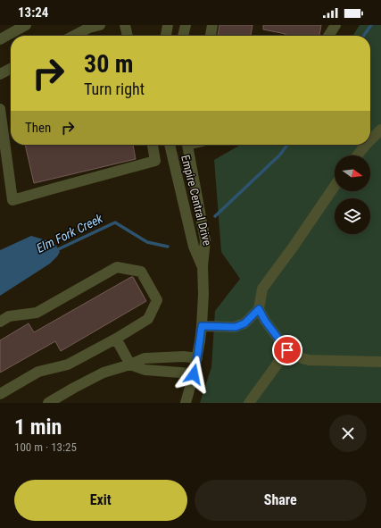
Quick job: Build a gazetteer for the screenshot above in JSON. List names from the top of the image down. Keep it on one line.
{"streets":{"street":["Empire Central Drive"]},"water":["Elm Fork Creek"],"north":"right","page":{"status":"13:24","turn":["30 m","Turn right"],"then":"Then","heading":["1 min","100 m · 13:25"],"buttons":["Exit","Share"]}}
